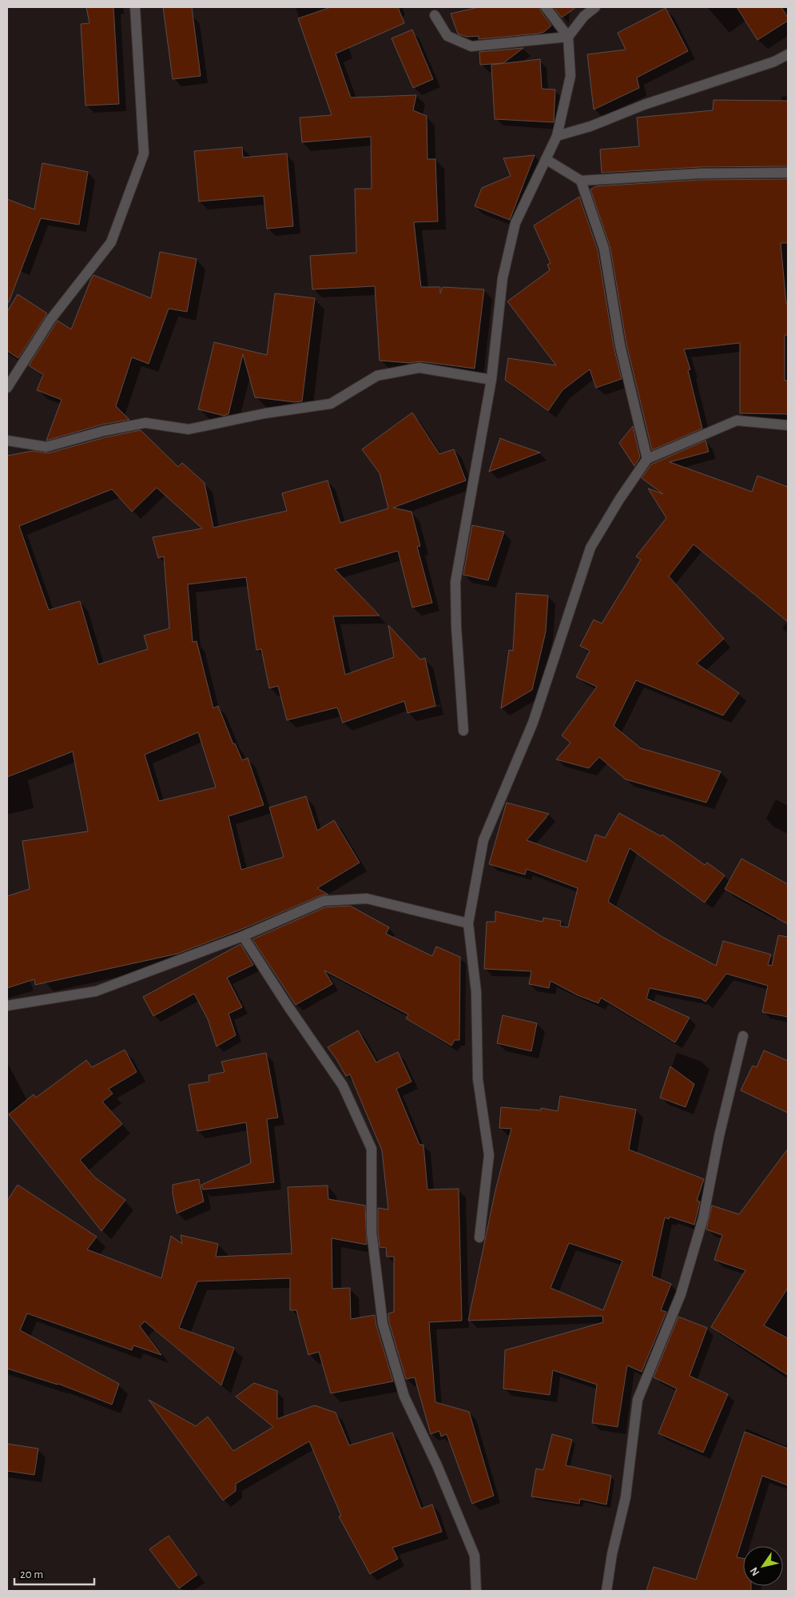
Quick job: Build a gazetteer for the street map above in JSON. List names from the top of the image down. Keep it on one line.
{"scale_bar":"20 m","north":"bottom left"}
